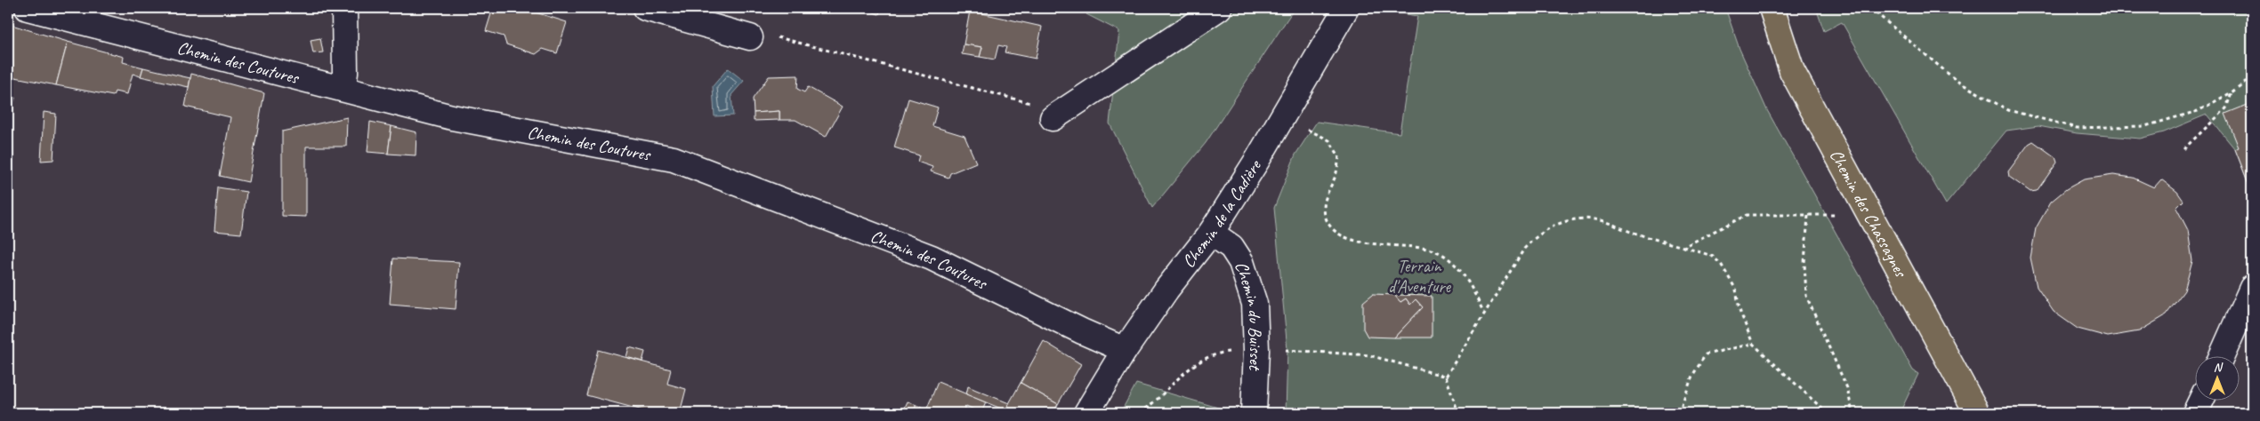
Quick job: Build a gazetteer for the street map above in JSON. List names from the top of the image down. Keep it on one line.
{"streets":{"main road":["Chemin des Chassagnes"],"street":["Chemin des Coutures","Chemin de la Cadière","Chemin du Buisset"]},"crossings":[["Chemin des Coutures","Chemin de la Cadière"],["Chemin de la Cadière","Chemin du Buisset"]],"parks":["Terrain d'Aventure"],"north":"top"}
